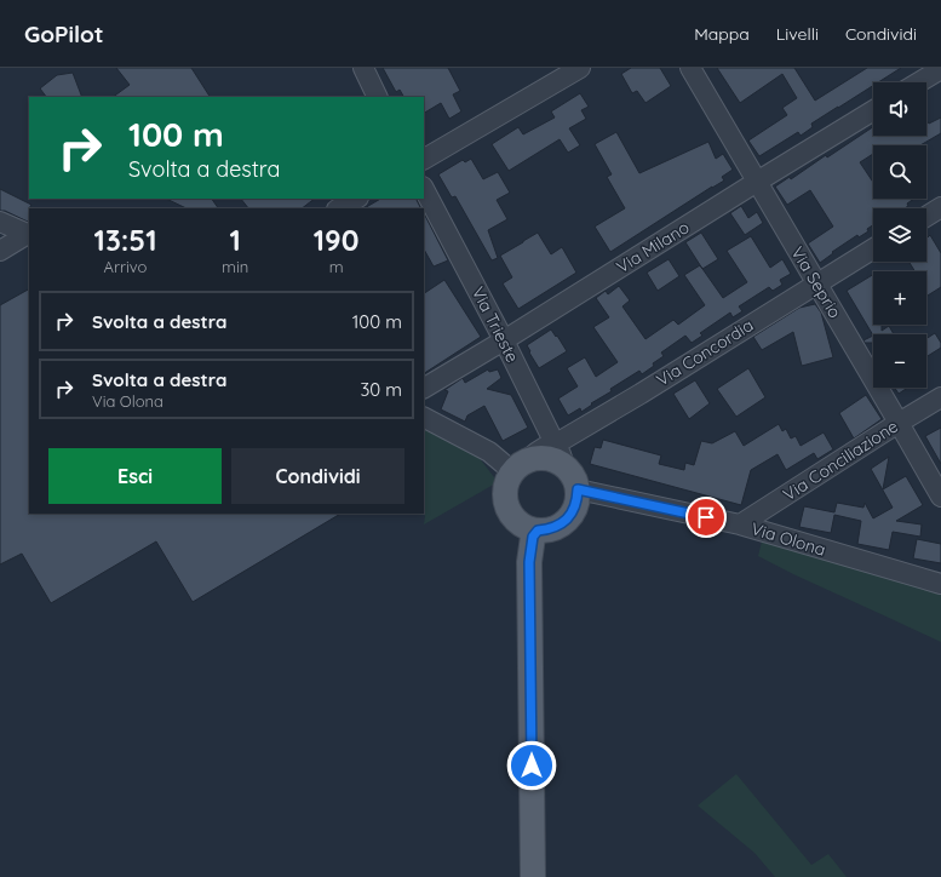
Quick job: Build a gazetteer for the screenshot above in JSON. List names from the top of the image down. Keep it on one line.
{"streets":{"street":["Via Milano","Via Seprio","Via Trieste","Via Concordia","Via Conciliazione","Via Olona"]},"crossings":[["Via Milano","Via Seprio"],["Via Milano","Via Trieste"],["Via Seprio","Via Concordia"],["Via Seprio","Via Conciliazione"],["Via Trieste","Via Concordia"],["Via Trieste","Via Olona"],["Via Concordia","Via Olona"],["Via Conciliazione","Via Olona"]],"page":{"header":"GoPilot","nav":["Mappa","Livelli","Condividi"],"map_buttons":["+","−"],"turn":["100 m","Svolta a destra"],"eta":["13:51","Arrivo","1","min","190","m"],"list":[{"name":"Svolta a destra","value":"100 m"},{"name":"Svolta a destra","note":"Via Olona","value":"30 m"}],"buttons":["Esci","Condividi"]}}
